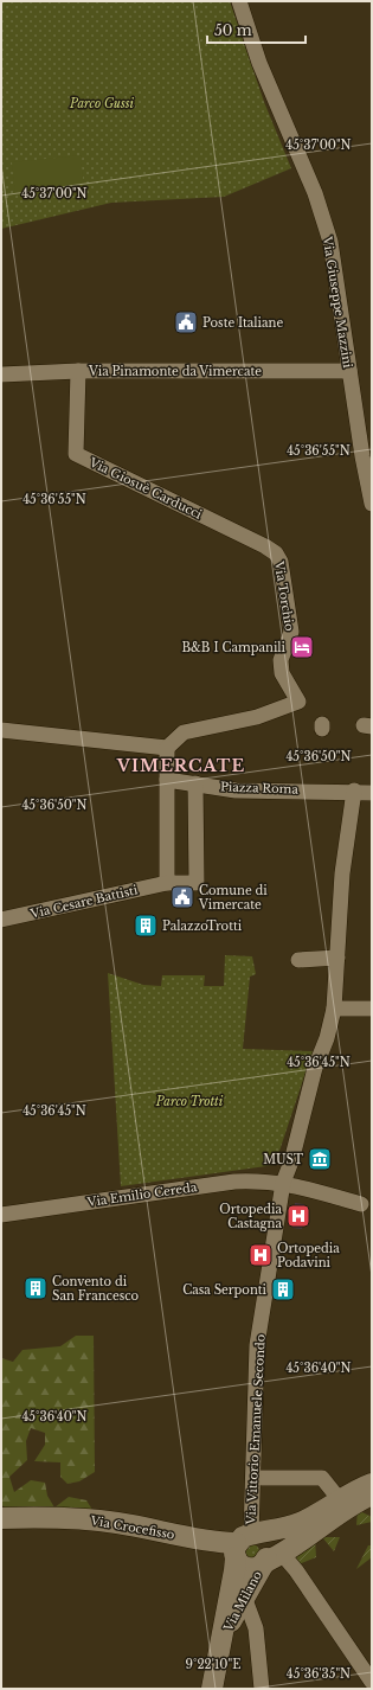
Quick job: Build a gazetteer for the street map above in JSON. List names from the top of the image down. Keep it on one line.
{"streets":{"street":["Via Giuseppe Mazzini","Via Pinamonte da Vimercate","Via Giosuè Carducci","Via Torchio","Piazza Roma","Via Cesare Battisti","Via Emilio Cereda","Via Vittorio Emanuele Secondo","Via Crocefisso","Via Milano"]},"crossings":[["Via Giuseppe Mazzini","Via Pinamonte da Vimercate"],["Via Pinamonte da Vimercate","Via Giosuè Carducci"],["Via Giosuè Carducci","Via Torchio"],["Piazza Roma","Via Cesare Battisti"],["Piazza Roma","Via Vittorio Emanuele Secondo"],["Via Emilio Cereda","Via Vittorio Emanuele Secondo"],["Via Vittorio Emanuele Secondo","Via Crocefisso"],["Via Vittorio Emanuele Secondo","Via Milano"],["Via Crocefisso","Via Milano"]],"districts":["VIMERCATE"],"parks":["Parco Gussi","Parco Trotti"],"places":{"public building":["Poste Italiane","Comune di Vimercate"],"hotel":["B&B I Campanili"],"building":["PalazzoTrotti","Convento di San Francesco","Casa Serponti"],"museum":["MUST"],"hospital":["Ortopedia Castagna","Ortopedia Podavini"]},"scale_bar":"50 m","coordinates":["45°37'00\"N","45°36'55\"N","45°36'50\"N","45°36'45\"N","45°36'40\"N","9°22'10\"E","45°36'35\"N"]}
